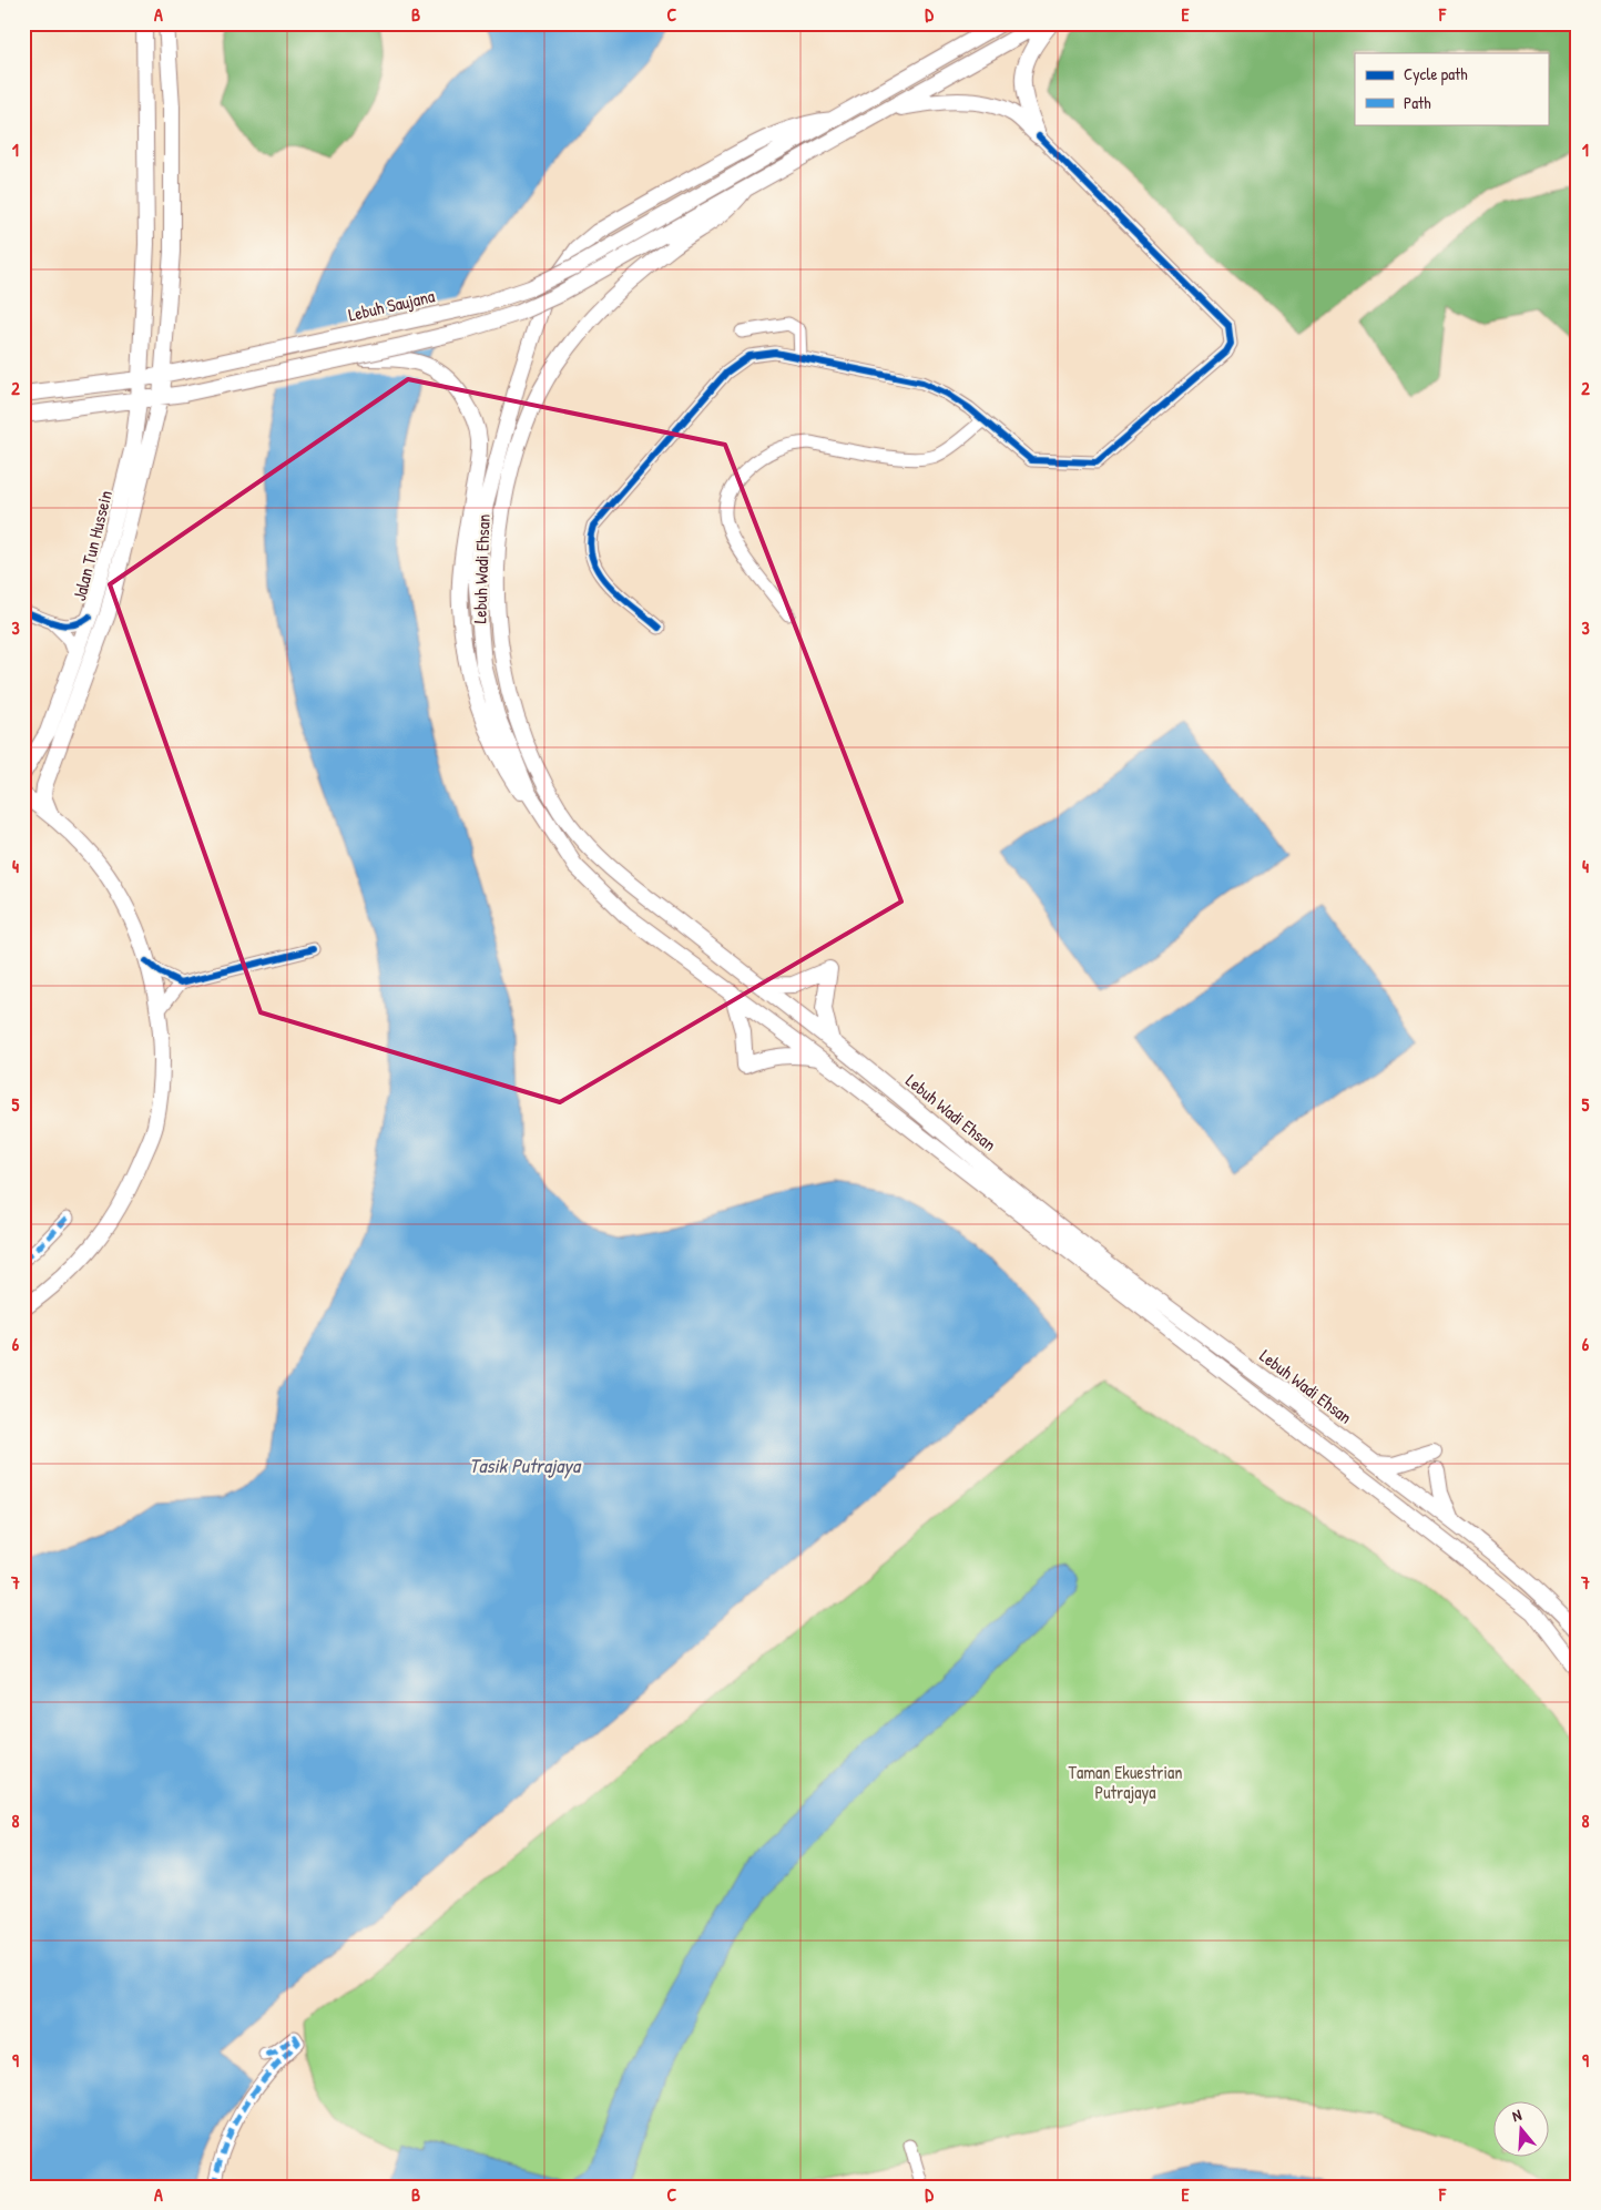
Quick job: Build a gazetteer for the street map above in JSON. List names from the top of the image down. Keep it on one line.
{"streets":{"main road":["Lebuh Saujana","Jalan Tun Hussein","Lebuh Wadi Ehsan"]},"crossings":[["Lebuh Saujana","Jalan Tun Hussein"]],"water":["Tasik Putrajaya"],"parks":["Taman Ekuestrian Putrajaya"],"legend":["Cycle path","Path"],"north":"top","grid":{"columns":["A","B","C","D","E","F"],"rows":["1","2","3","4","5","6","7","8","9"]}}
